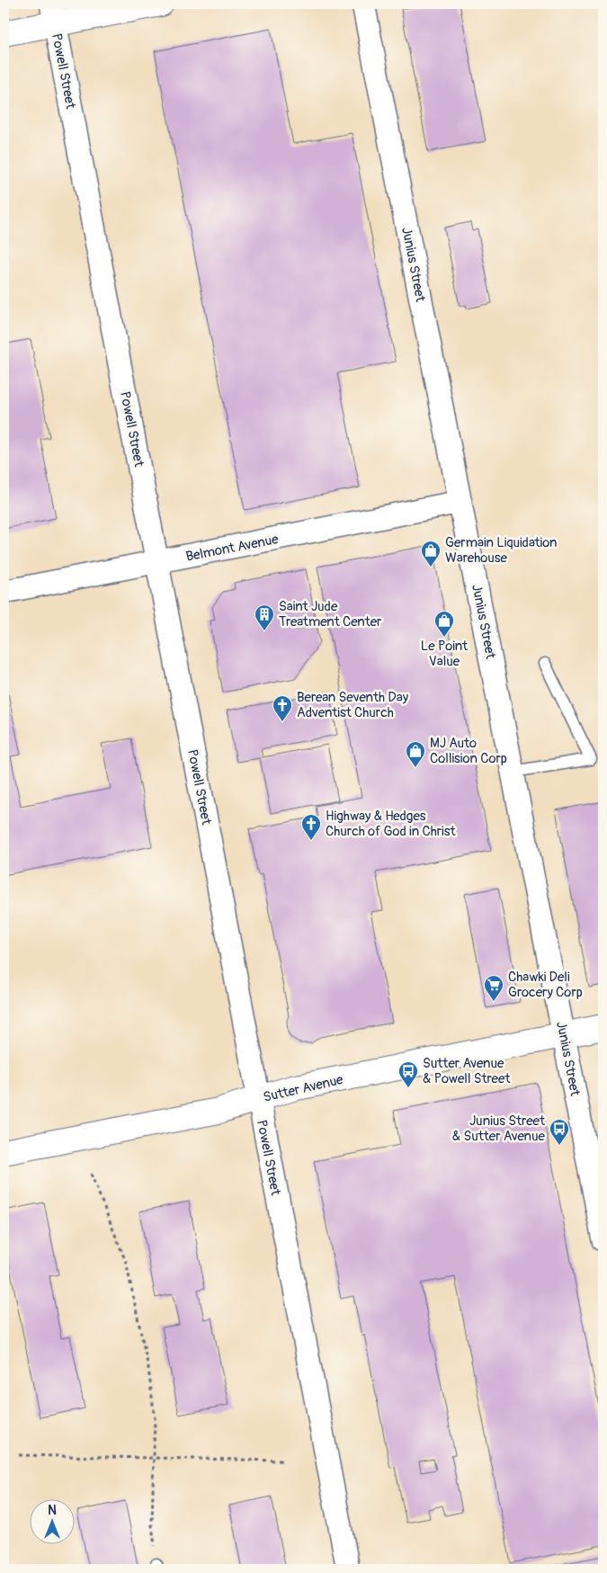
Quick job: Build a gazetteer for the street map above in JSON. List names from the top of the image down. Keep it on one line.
{"streets":{"street":["Powell Street","Junius Street","Belmont Avenue","Sutter Avenue"]},"crossings":[["Powell Street","Belmont Avenue"],["Powell Street","Sutter Avenue"],["Junius Street","Belmont Avenue"],["Junius Street","Sutter Avenue"]],"places":{"shop":["Germain Liquidation Warehouse","Le Point Value","MJ Auto Collision Corp"],"building":["Saint Jude Treatment Center"],"church":["Berean Seventh Day Adventist Church","Highway & Hedges Church of God in Christ"],"supermarket":["Chawki Deli Grocery Corp"],"bus stop":["Sutter Avenue & Powell Street","Junius Street & Sutter Avenue"]},"north":"top"}
